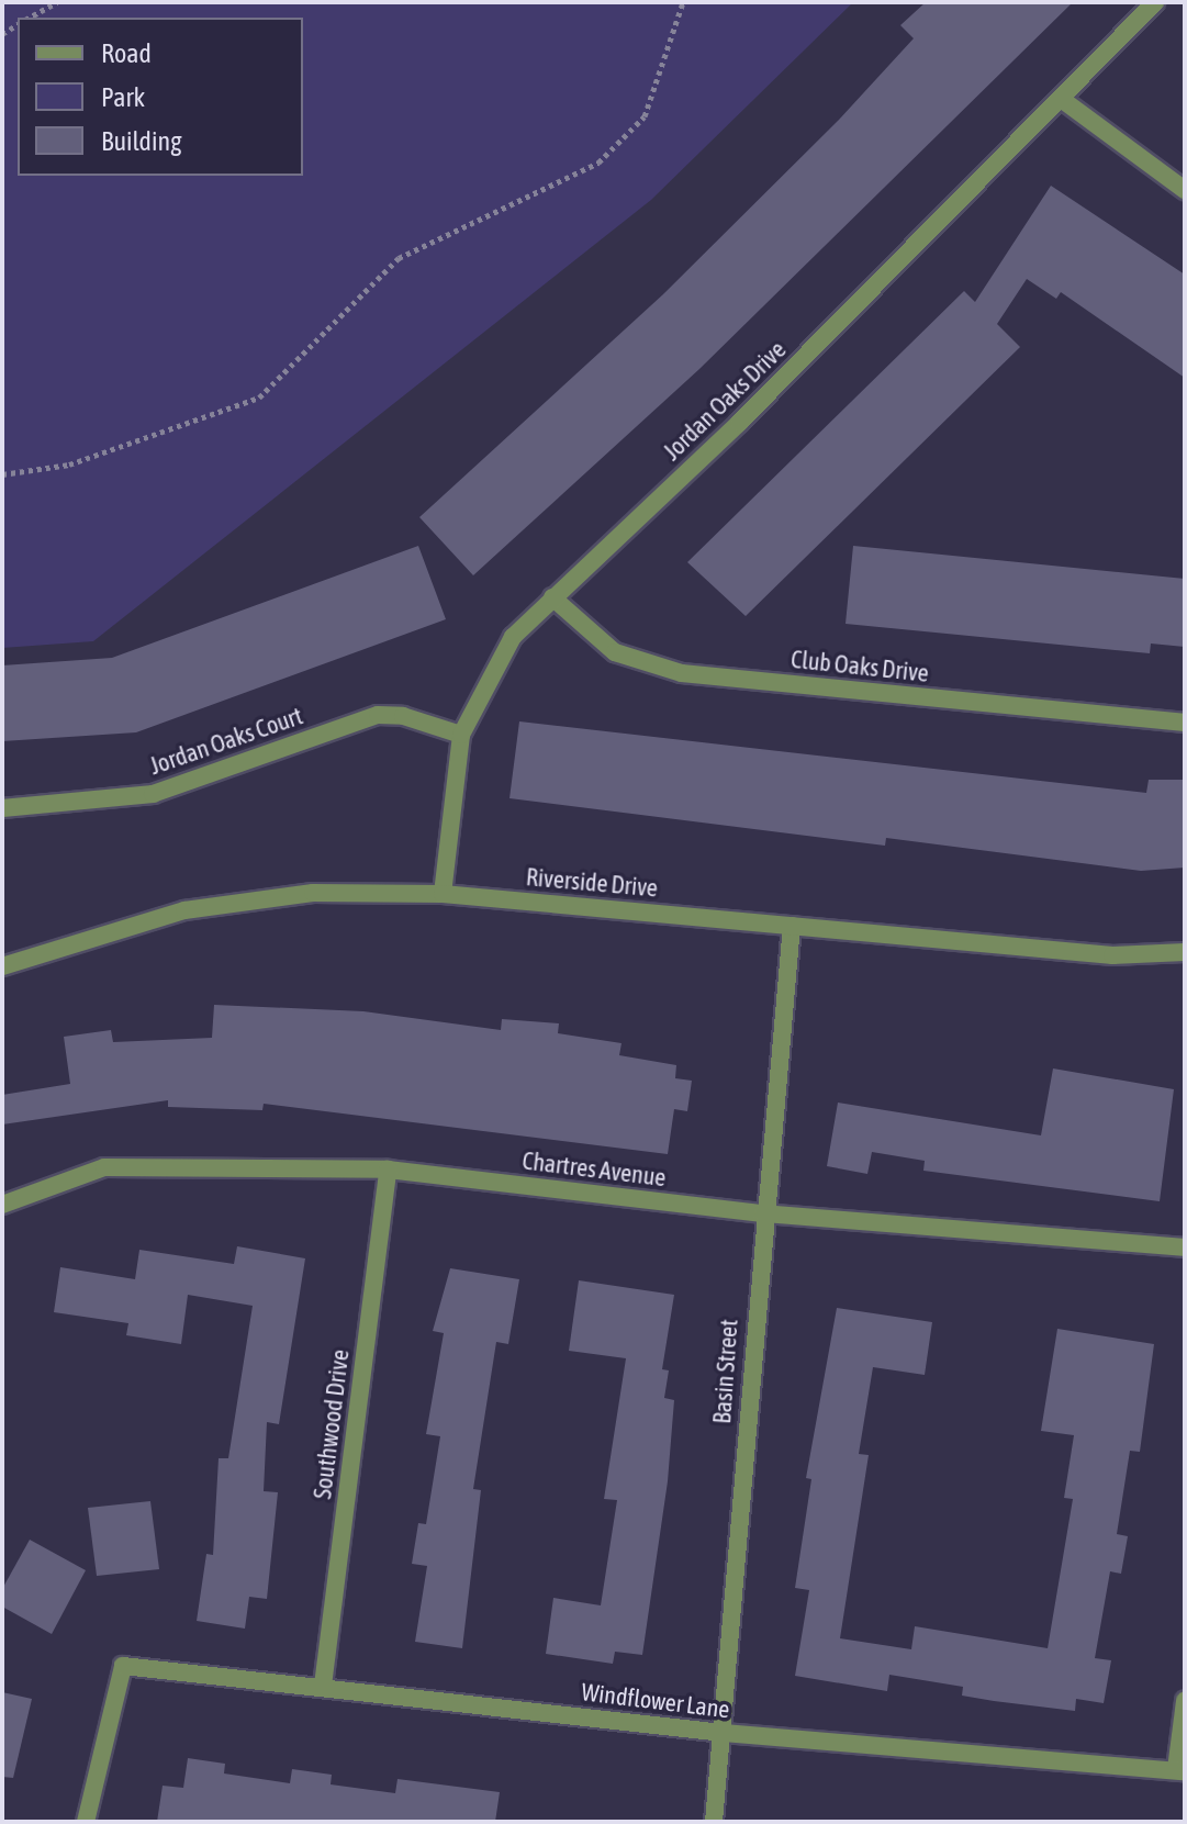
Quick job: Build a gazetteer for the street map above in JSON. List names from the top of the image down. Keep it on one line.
{"streets":{"street":["Jordan Oaks Drive","Club Oaks Drive","Jordan Oaks Court","Riverside Drive","Chartres Avenue","Basin Street","Southwood Drive","Windflower Lane"]},"crossings":[["Jordan Oaks Drive","Club Oaks Drive"],["Jordan Oaks Drive","Jordan Oaks Court"],["Jordan Oaks Drive","Riverside Drive"],["Riverside Drive","Basin Street"],["Chartres Avenue","Basin Street"],["Chartres Avenue","Southwood Drive"],["Basin Street","Windflower Lane"],["Southwood Drive","Windflower Lane"]],"legend":["Road","Park","Building"]}
